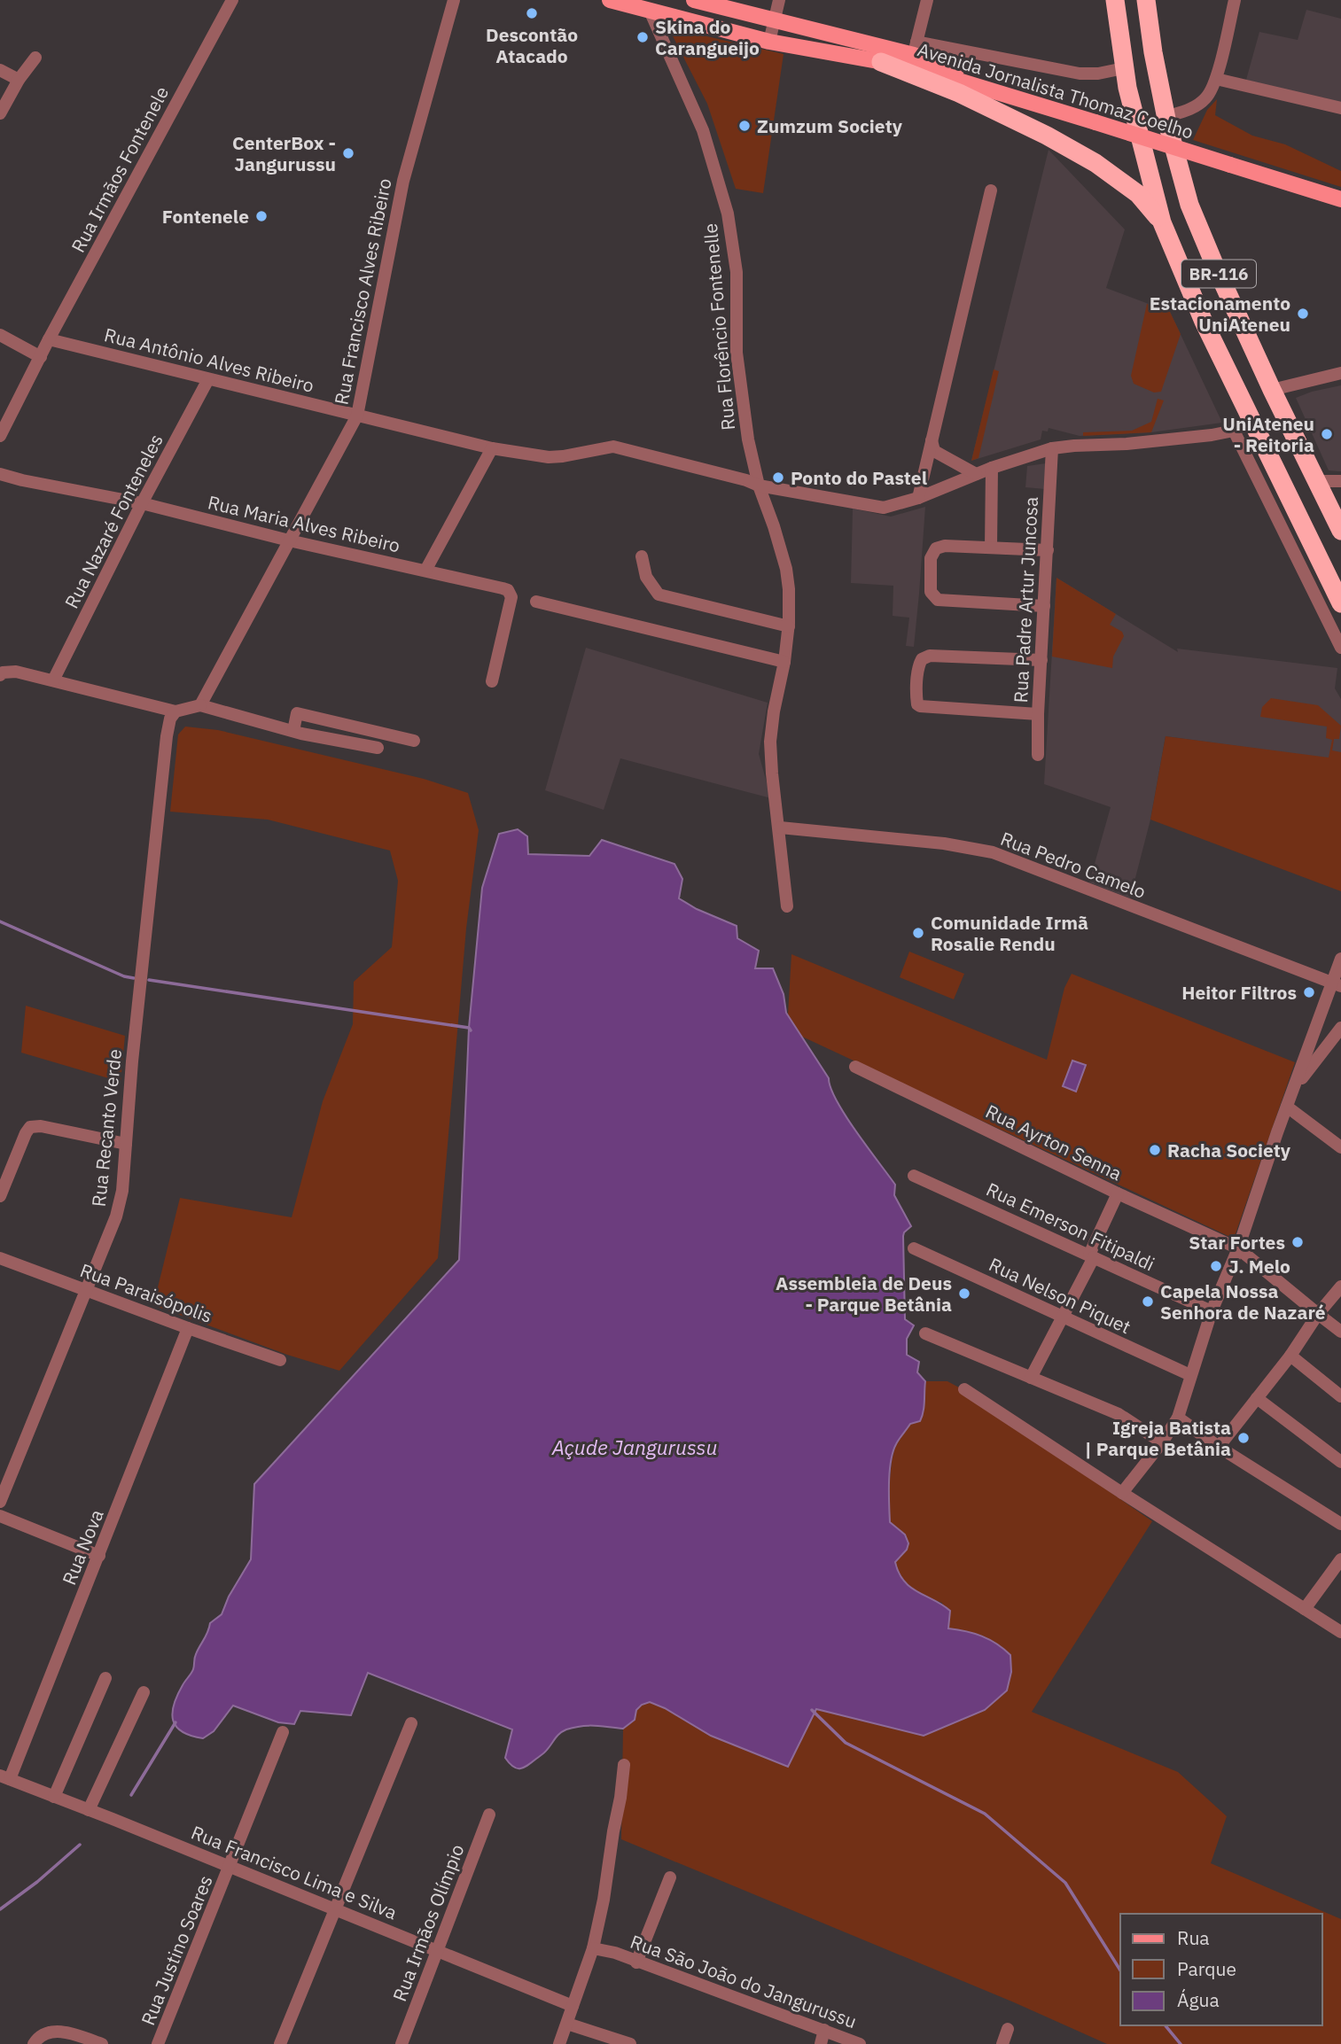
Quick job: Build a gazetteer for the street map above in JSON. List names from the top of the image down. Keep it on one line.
{"streets":{"highway":["BR-116"],"main road":["Avenida Jornalista Thomaz Coelho"],"street":["Rua Irmãos Fontenele","Rua Francisco Alves Ribeiro","Rua Florêncio Fontenelle","Rua Antônio Alves Ribeiro","Rua Nazaré Fonteneles","Rua Maria Alves Ribeiro","Rua Padre Artur Juncosa","Rua Pedro Camelo","Rua Recanto Verde","Rua Ayrton Senna","Rua Emerson Fitipaldi","Rua Paraisópolis","Rua Nelson Piquet","Rua Nova","Rua Francisco Lima e Silva","Rua Irmãos Olímpio","Rua Justino Soares","Rua São João do Jangurussu"]},"crossings":[["Avenida Jornalista Thomaz Coelho","Rua Florêncio Fontenelle"],["Rua Irmãos Fontenele","Rua Antônio Alves Ribeiro"],["BR-116","Rua Antônio Alves Ribeiro"],["Rua Francisco Alves Ribeiro","Rua Antônio Alves Ribeiro"],["Rua Francisco Alves Ribeiro","Rua Maria Alves Ribeiro"],["Rua Florêncio Fontenelle","Rua Antônio Alves Ribeiro"],["Rua Florêncio Fontenelle","Rua Pedro Camelo"],["Rua Antônio Alves Ribeiro","Rua Nazaré Fonteneles"],["Rua Antônio Alves Ribeiro","Rua Padre Artur Juncosa"],["Rua Nazaré Fonteneles","Rua Maria Alves Ribeiro"],["Rua Recanto Verde","Rua Paraisópolis"],["Rua Paraisópolis","Rua Nova"],["Rua Nova","Rua Francisco Lima e Silva"],["Rua Francisco Lima e Silva","Rua Irmãos Olímpio"],["Rua Francisco Lima e Silva","Rua Justino Soares"]],"water":["Açude Jangurussu"],"places":["Descontão Atacado","Skina do Carangueijo","Zumzum Society","CenterBox - Jangurussu","Fontenele","Estacionamento UniAteneu","UniAteneu - Reitoria","Ponto do Pastel","Comunidade Irmã Rosalie Rendu","Heitor Filtros","Racha Society","Star Fortes","J. Melo","Assembleia de Deus - Parque Betânia","Capela Nossa Senhora de Nazaré","Igreja Batista | Parque Betânia"],"legend":["Rua","Parque","Água"]}
